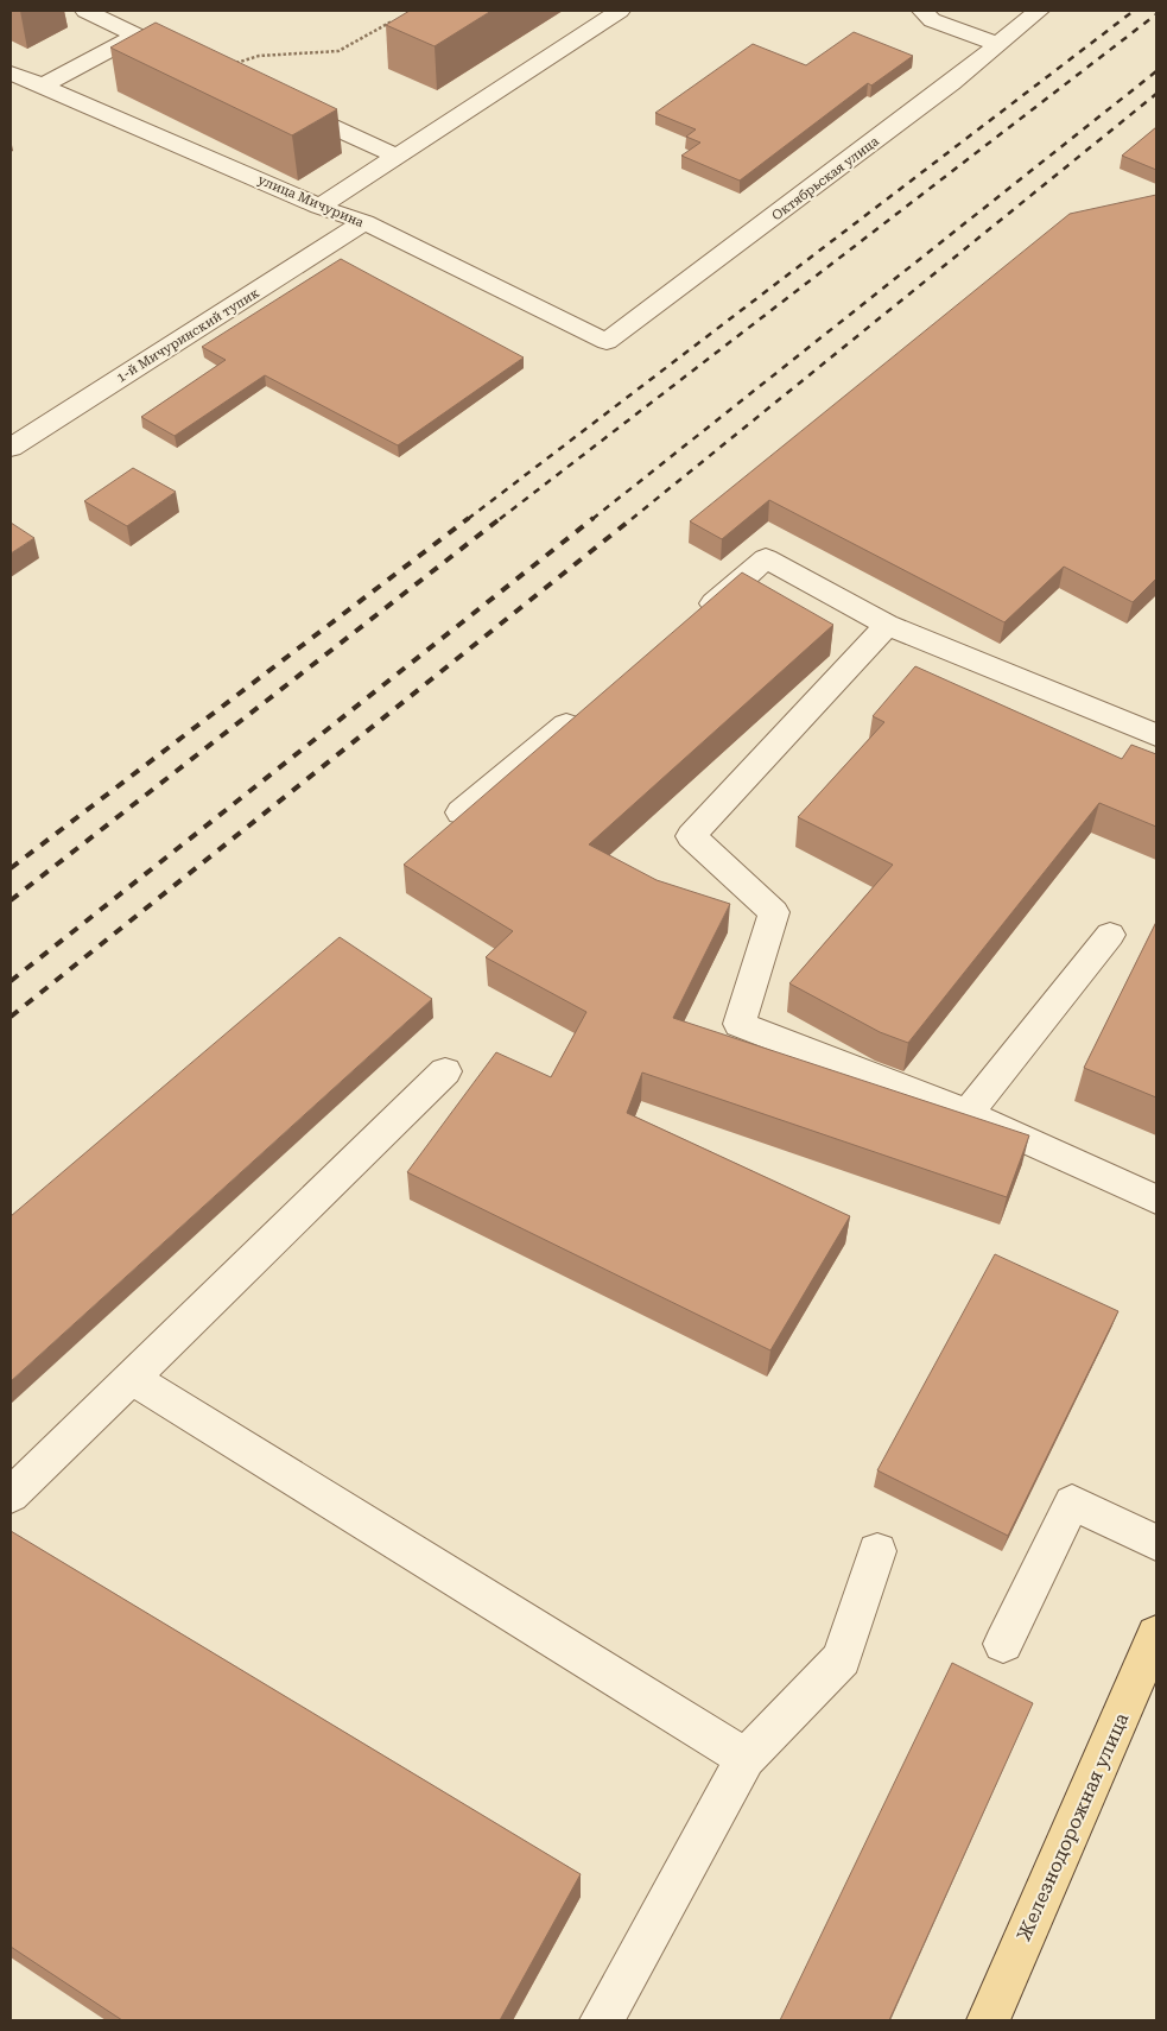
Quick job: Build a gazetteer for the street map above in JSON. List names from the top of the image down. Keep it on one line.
{"streets":{"main road":["Железнодорожная улица"],"street":["Октябрьская улица","улица Мичурина","1-й Мичуринский тупик"]},"crossings":[["Октябрьская улица","улица Мичурина"],["улица Мичурина","1-й Мичуринский тупик"]]}
